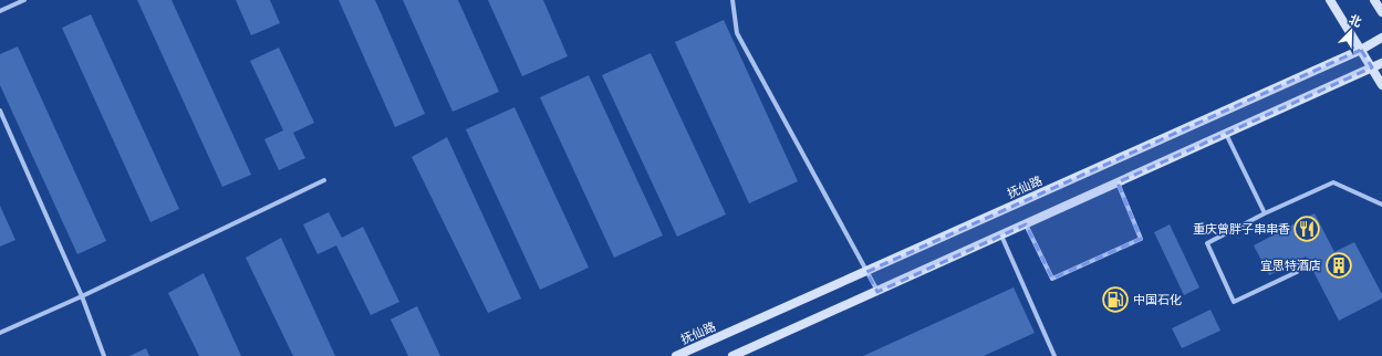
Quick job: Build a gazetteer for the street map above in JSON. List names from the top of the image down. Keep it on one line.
{"streets":{"main road":["抚仙路"]},"places":{"restaurant":["重庆曾胖子串串香"],"building":["宜思特酒店"],"fuel station":["中国石化"]},"north":"top right"}
